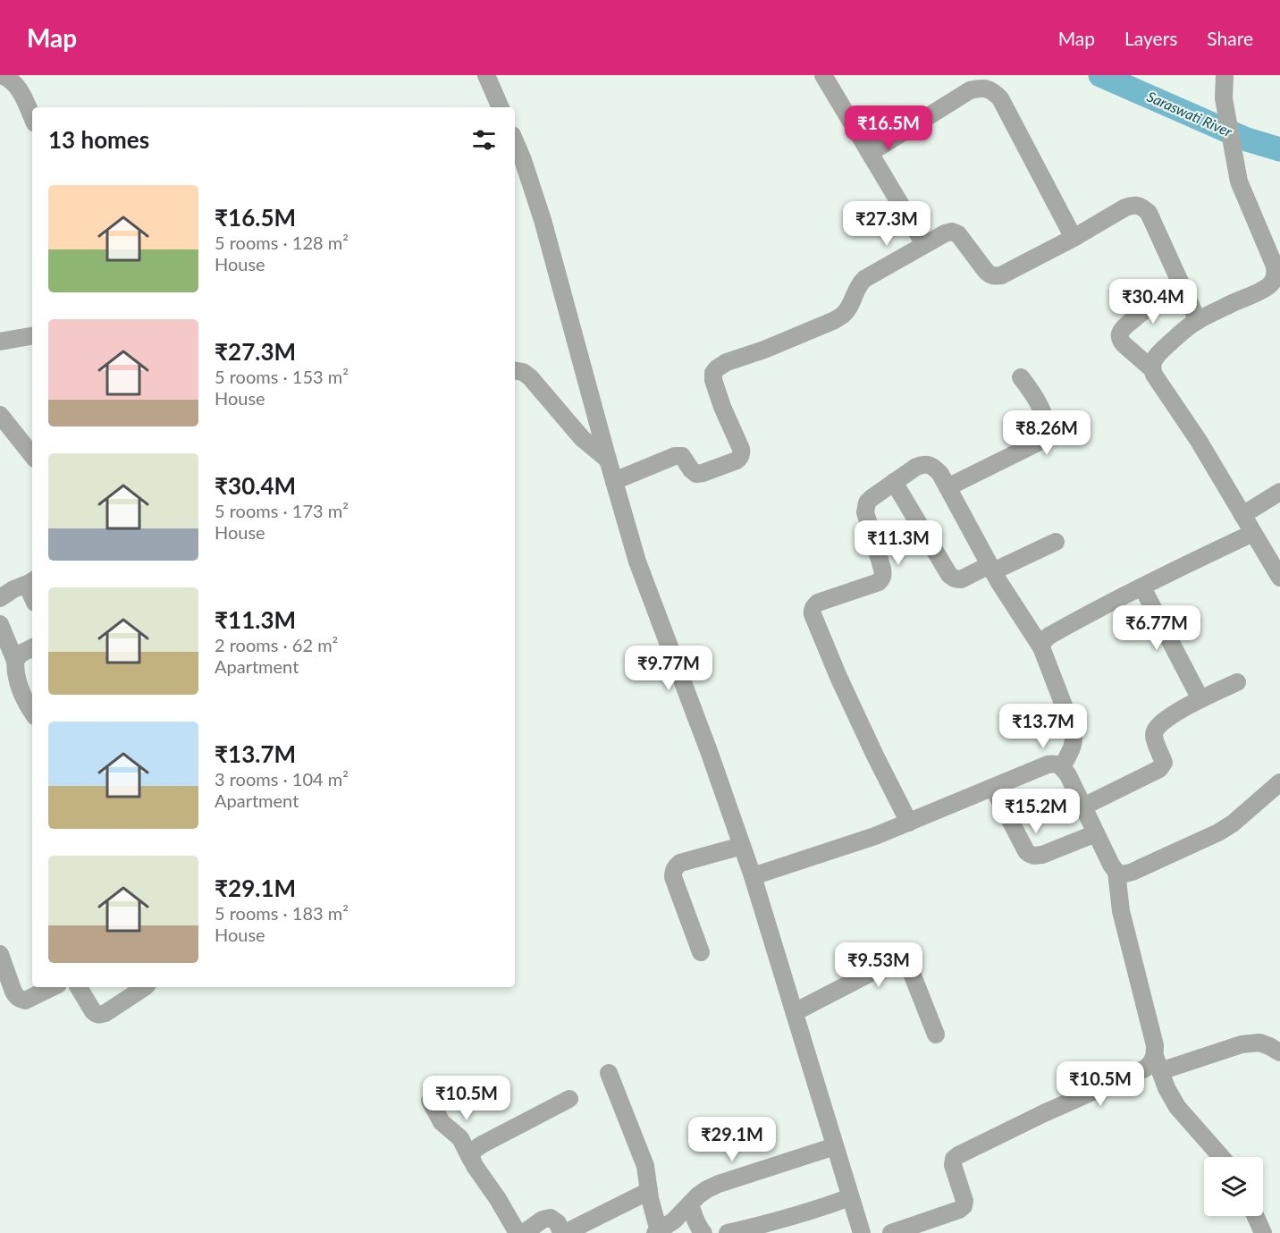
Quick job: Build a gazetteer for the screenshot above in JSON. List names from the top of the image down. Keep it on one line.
{"water":["Saraswati River"],"page":{"header":"Map","nav":["Map","Layers","Share"],"price":["₹16.5M","₹27.3M","₹30.4M","₹8.26M","₹11.3M","₹6.77M","₹9.77M","₹13.7M","₹15.2M","₹9.53M","₹10.5M","₹10.5M","₹29.1M"],"heading":"13 homes","list":[{"name":"₹16.5M","note":"5 rooms · 128 m² · House"},{"name":"₹27.3M","note":"5 rooms · 153 m² · House"},{"name":"₹30.4M","note":"5 rooms · 173 m² · House"},{"name":"₹11.3M","note":"2 rooms · 62 m² · Apartment"},{"name":"₹13.7M","note":"3 rooms · 104 m² · Apartment"},{"name":"₹29.1M","note":"5 rooms · 183 m² · House"}]}}
